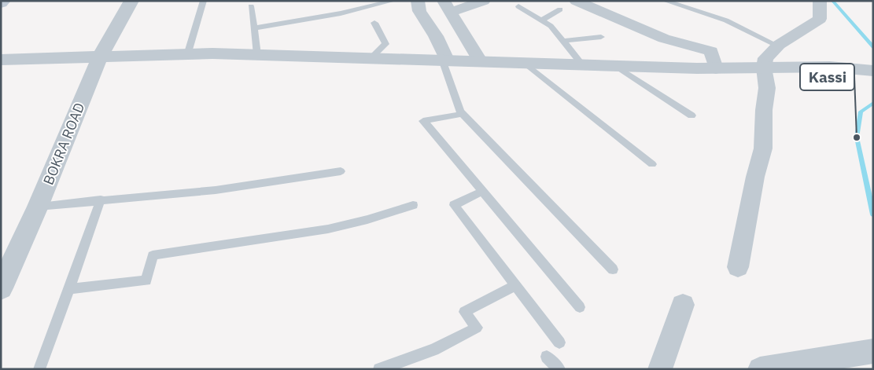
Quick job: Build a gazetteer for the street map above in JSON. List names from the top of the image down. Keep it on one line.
{"streets":{"street":["BOKRA ROAD"]},"places":["Kassi"]}
